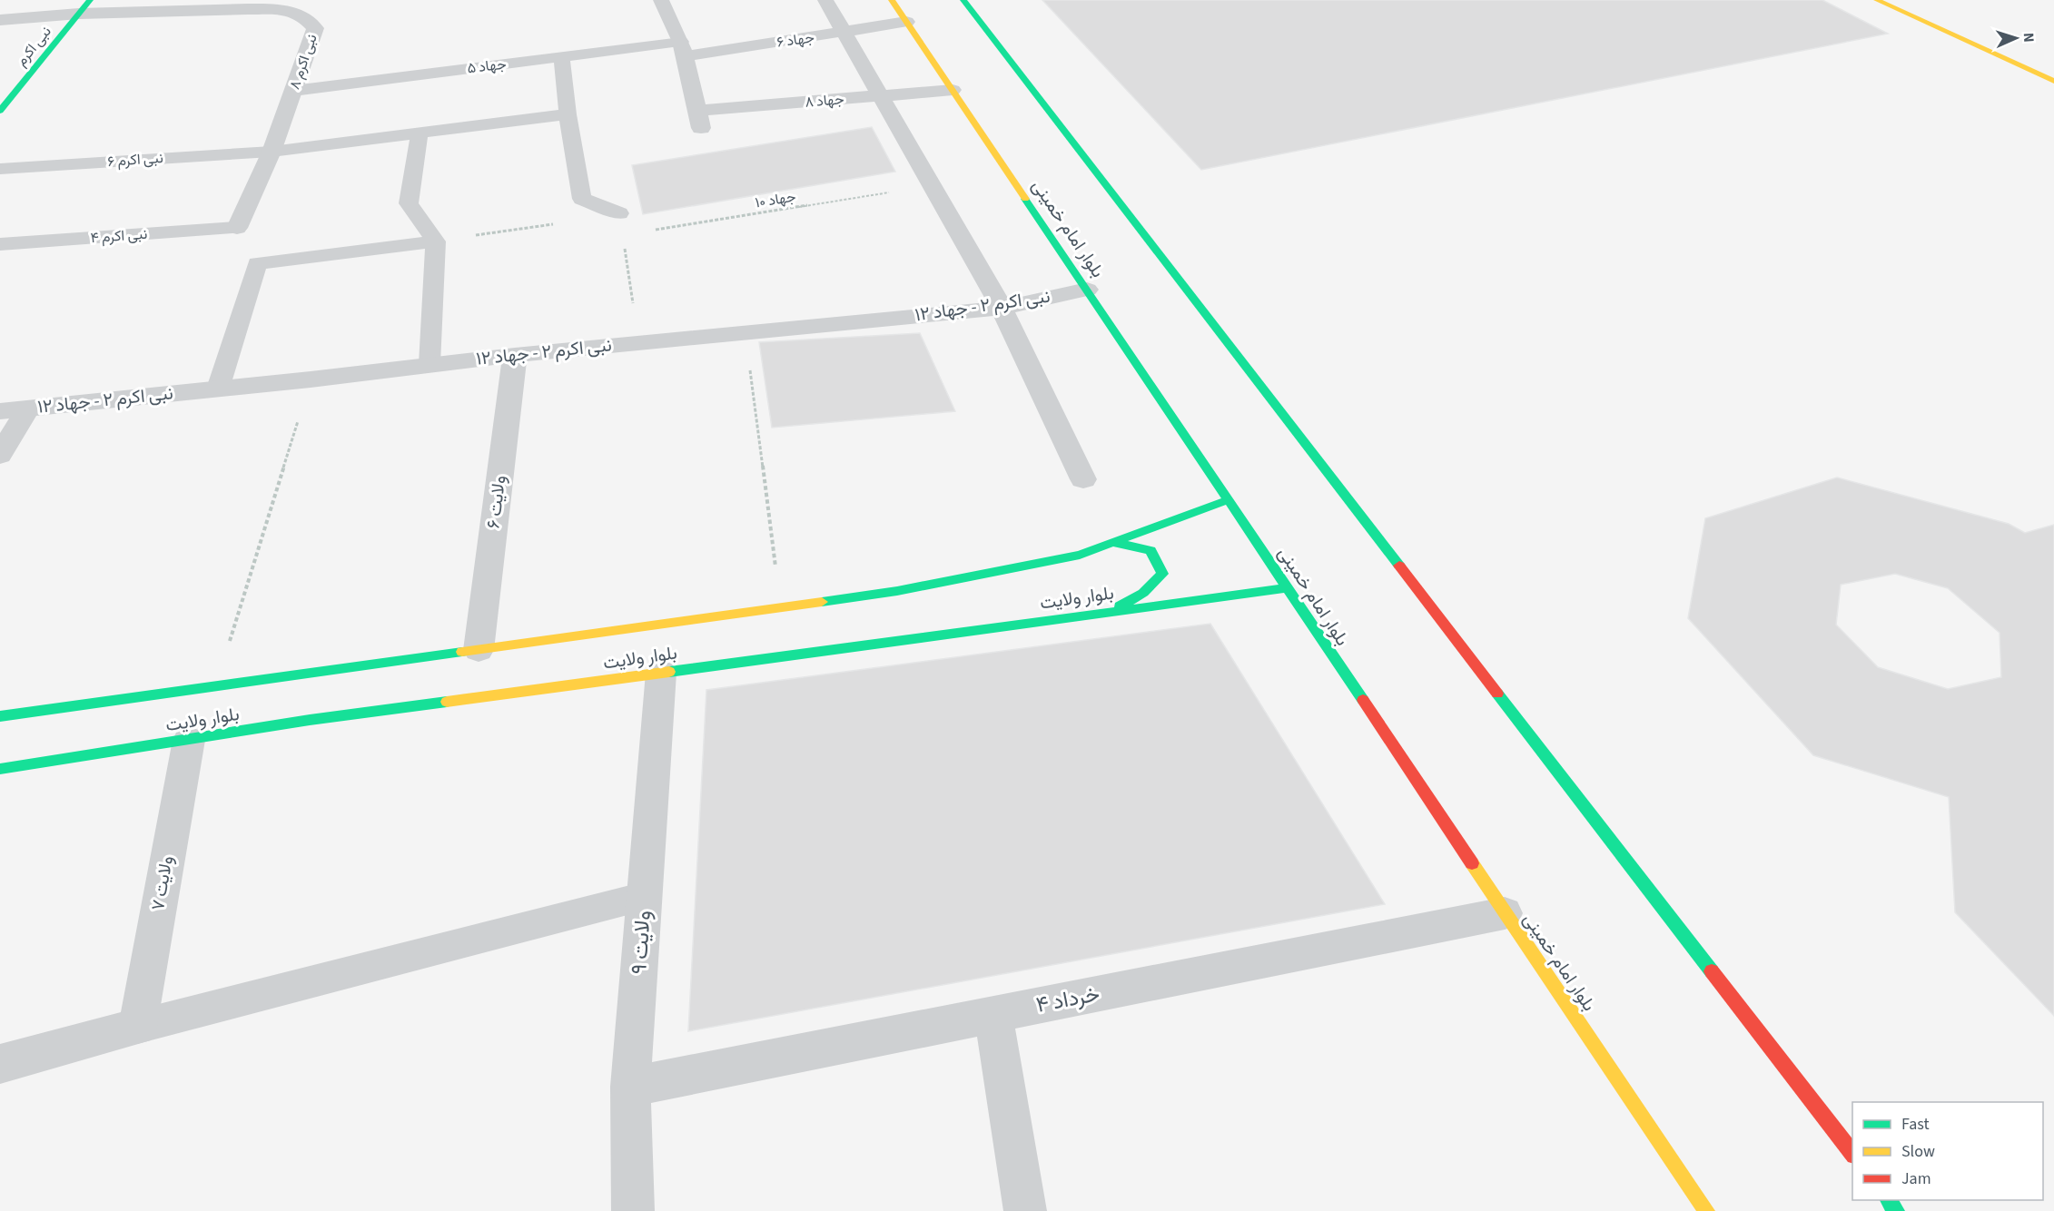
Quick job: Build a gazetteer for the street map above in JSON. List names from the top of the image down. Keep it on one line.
{"streets":{"main road":["نبی اکرم","بلوار امام خمینی","بلوار ولایت"],"street":["جهاد ۶","نبی اکرم ۸","جهاد ۸","نبی اکرم ۲ - جهاد ۱۲","ولایت ۶","ولایت ۷","ولایت ۹","خرداد ۴"],"lane":["جهاد ۵","نبی اکرم ۶","نبی اکرم ۴"],"path":["جهاد ۱۰"]},"crossings":[["جهاد ۶","جهاد ۵"],["جهاد ۶","جهاد ۸"],["جهاد ۶","بلوار امام خمینی"],["نبی اکرم","نبی اکرم ۸"],["نبی اکرم ۸","جهاد ۵"],["نبی اکرم ۸","نبی اکرم ۶"],["نبی اکرم ۸","نبی اکرم ۴"],["جهاد ۵","جهاد ۸"],["جهاد ۸","بلوار امام خمینی"],["بلوار امام خمینی","نبی اکرم ۲ - جهاد ۱۲"],["بلوار امام خمینی","بلوار ولایت"],["بلوار امام خمینی","خرداد ۴"],["نبی اکرم ۲ - جهاد ۱۲","ولایت ۶"],["ولایت ۶","بلوار ولایت"],["بلوار ولایت","ولایت ۷"],["بلوار ولایت","ولایت ۹"],["ولایت ۹","خرداد ۴"]],"legend":["Fast","Slow","Jam"],"north":"right"}
